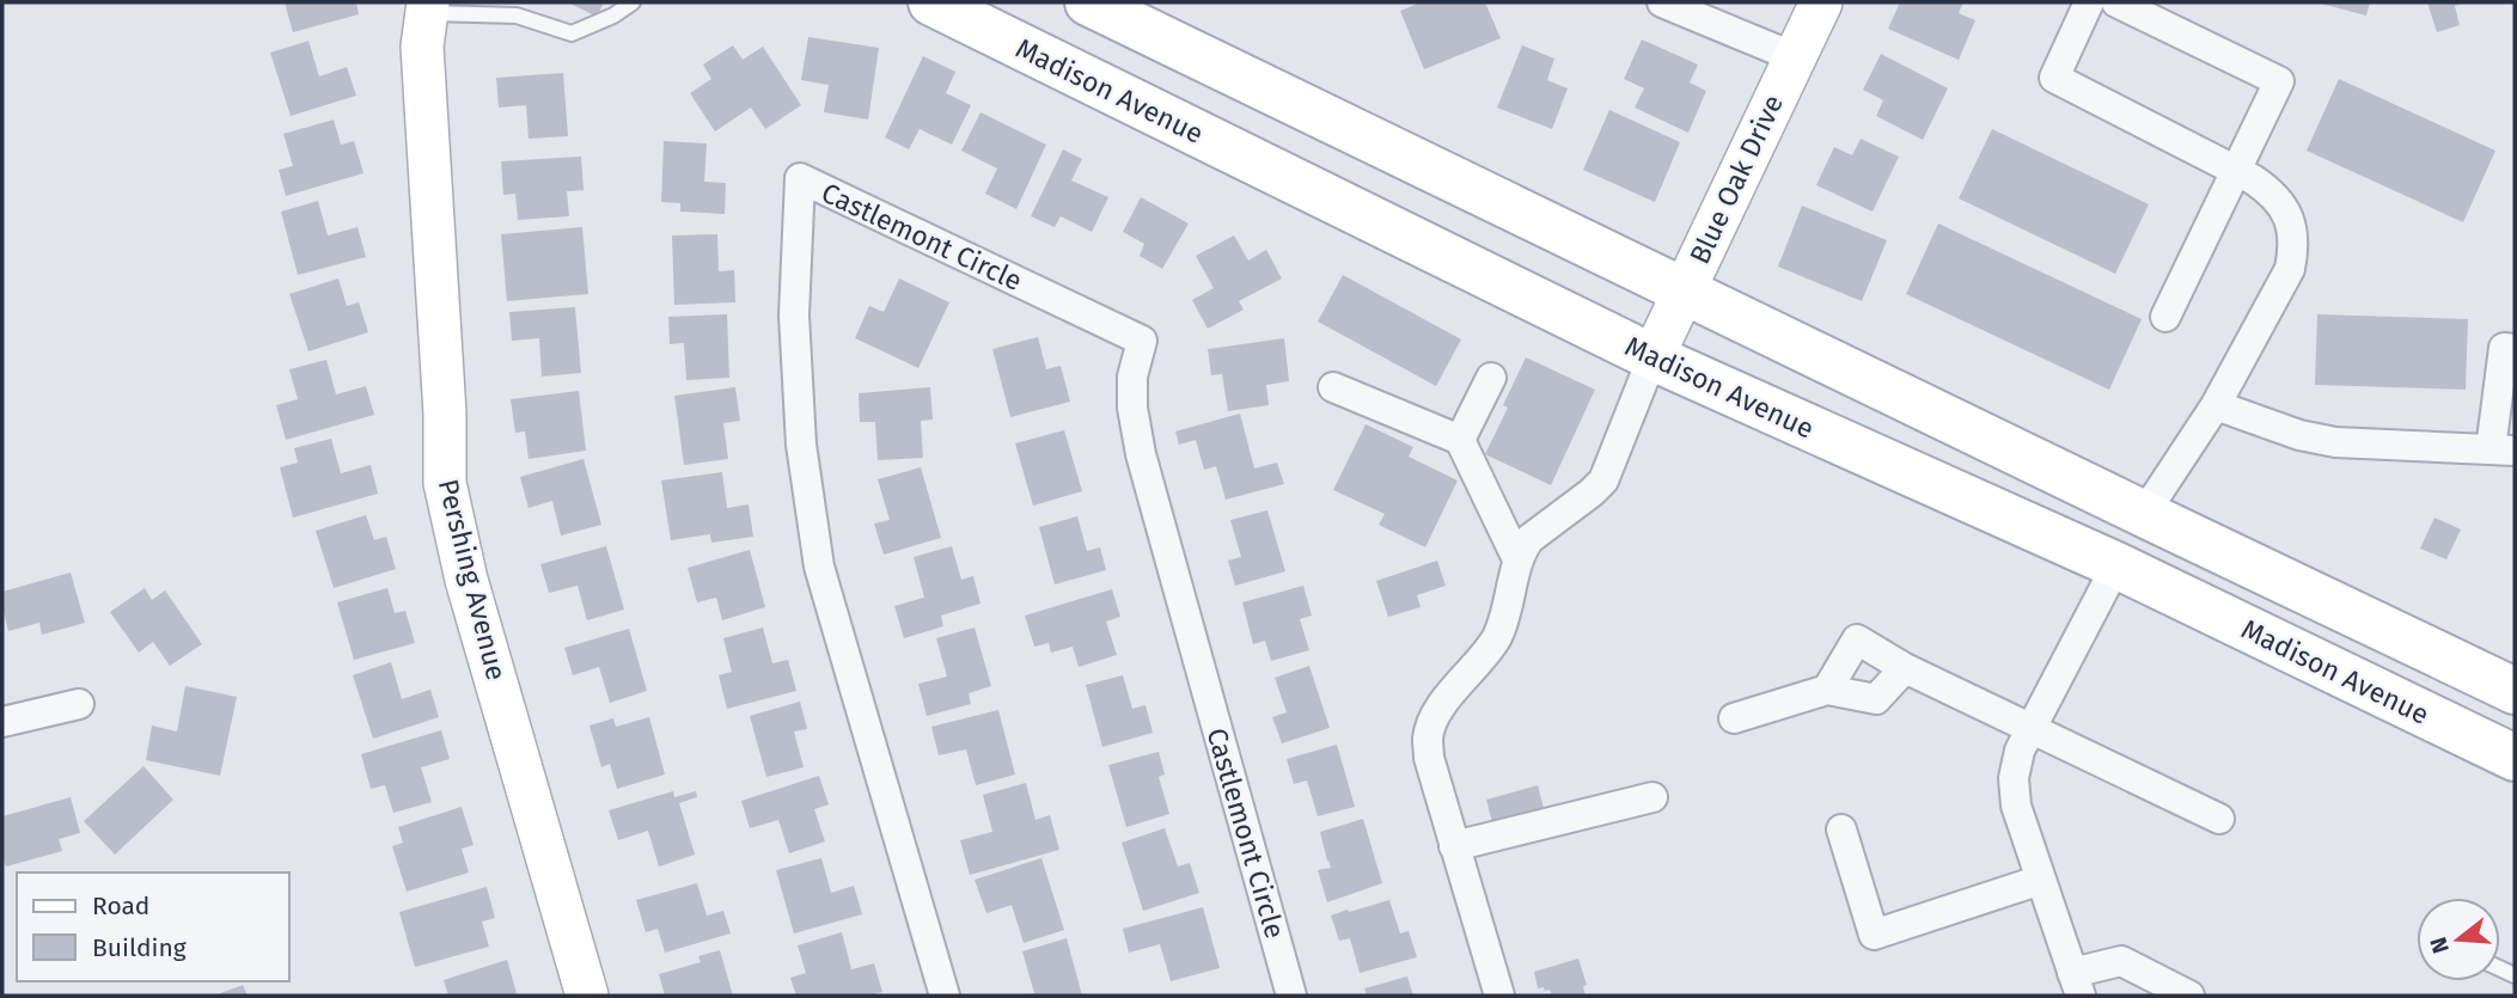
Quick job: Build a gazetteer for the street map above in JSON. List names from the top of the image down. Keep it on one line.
{"streets":{"main road":["Madison Avenue"],"street":["Blue Oak Drive","Castlemont Circle","Pershing Avenue"]},"crossings":[["Madison Avenue","Blue Oak Drive"]],"legend":["Road","Building"],"north":"left"}
